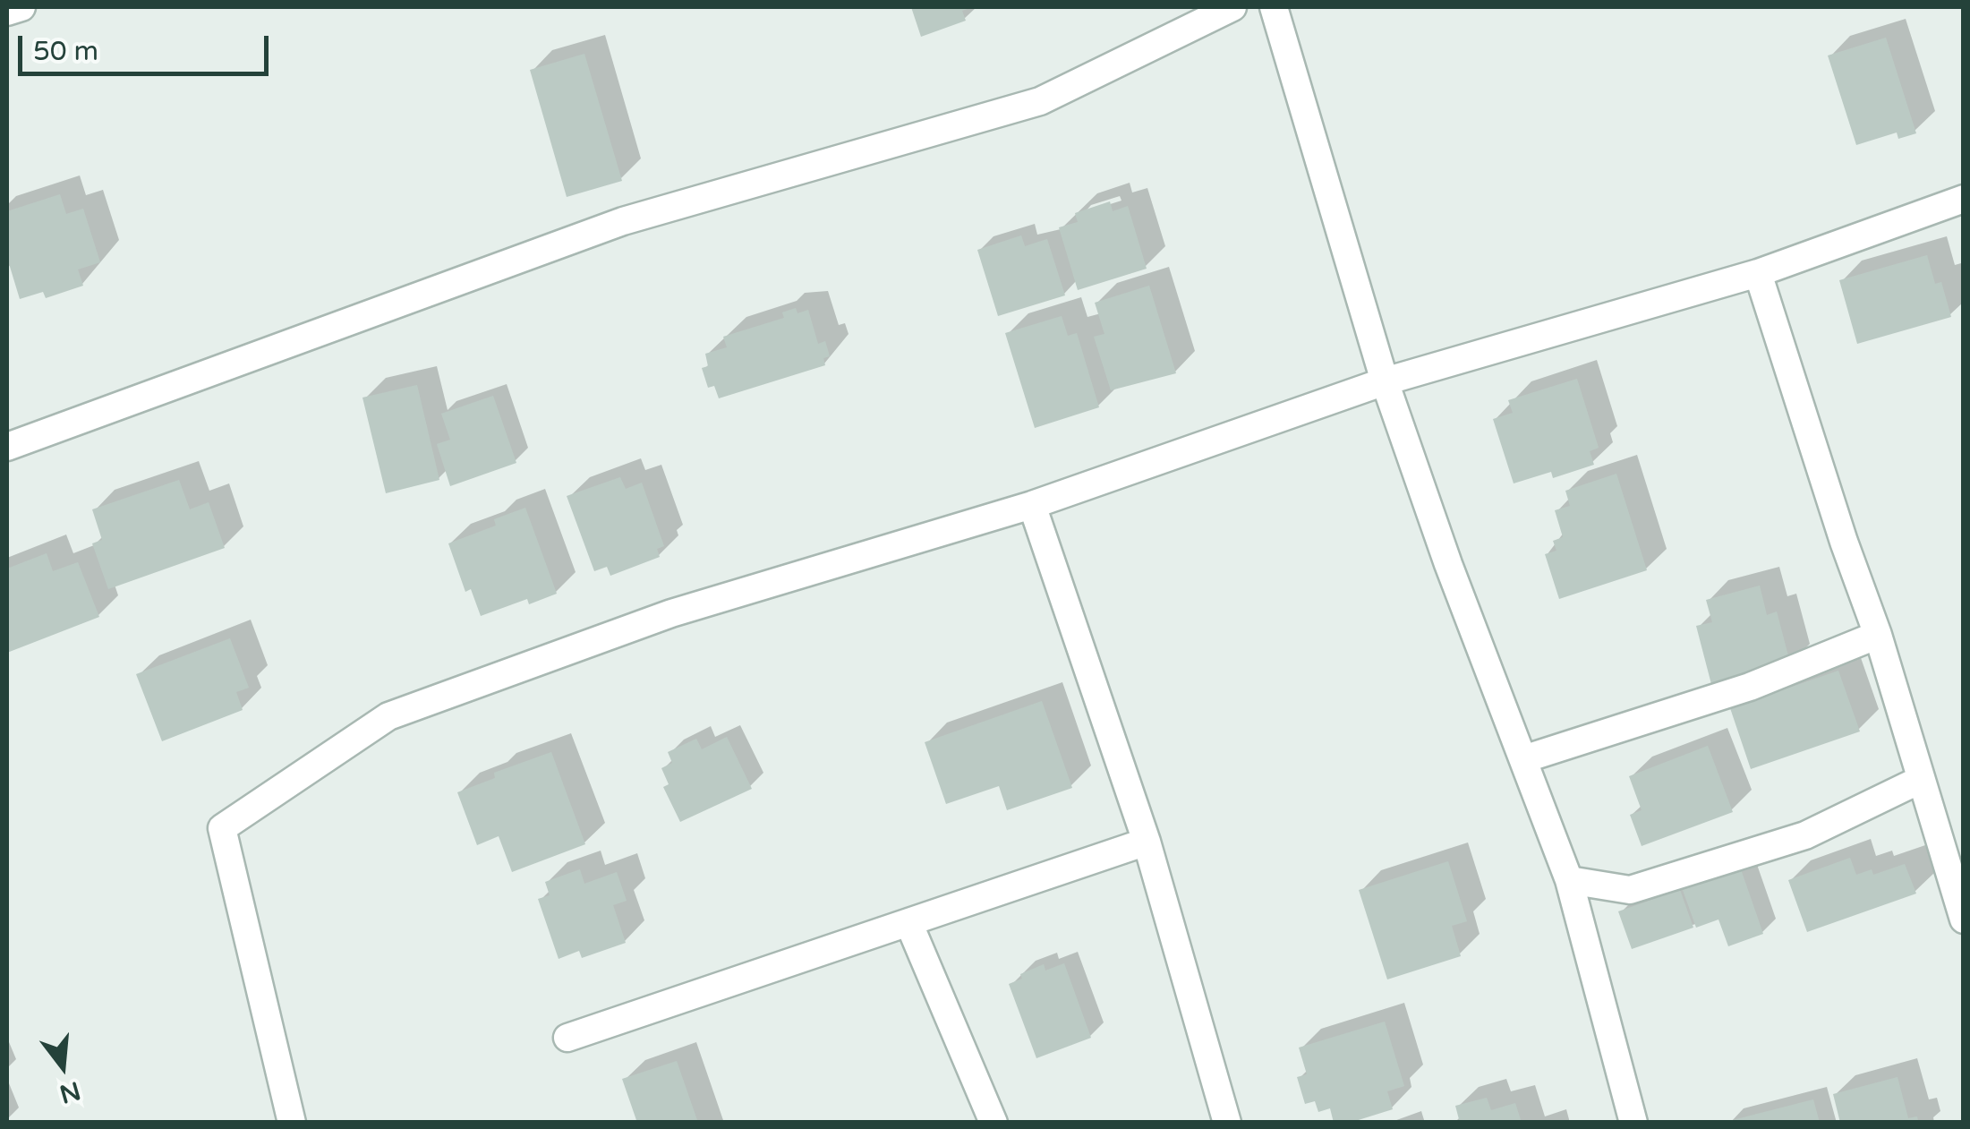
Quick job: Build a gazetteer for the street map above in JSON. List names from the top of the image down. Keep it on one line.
{"scale_bar":"50 m","north":"bottom"}
